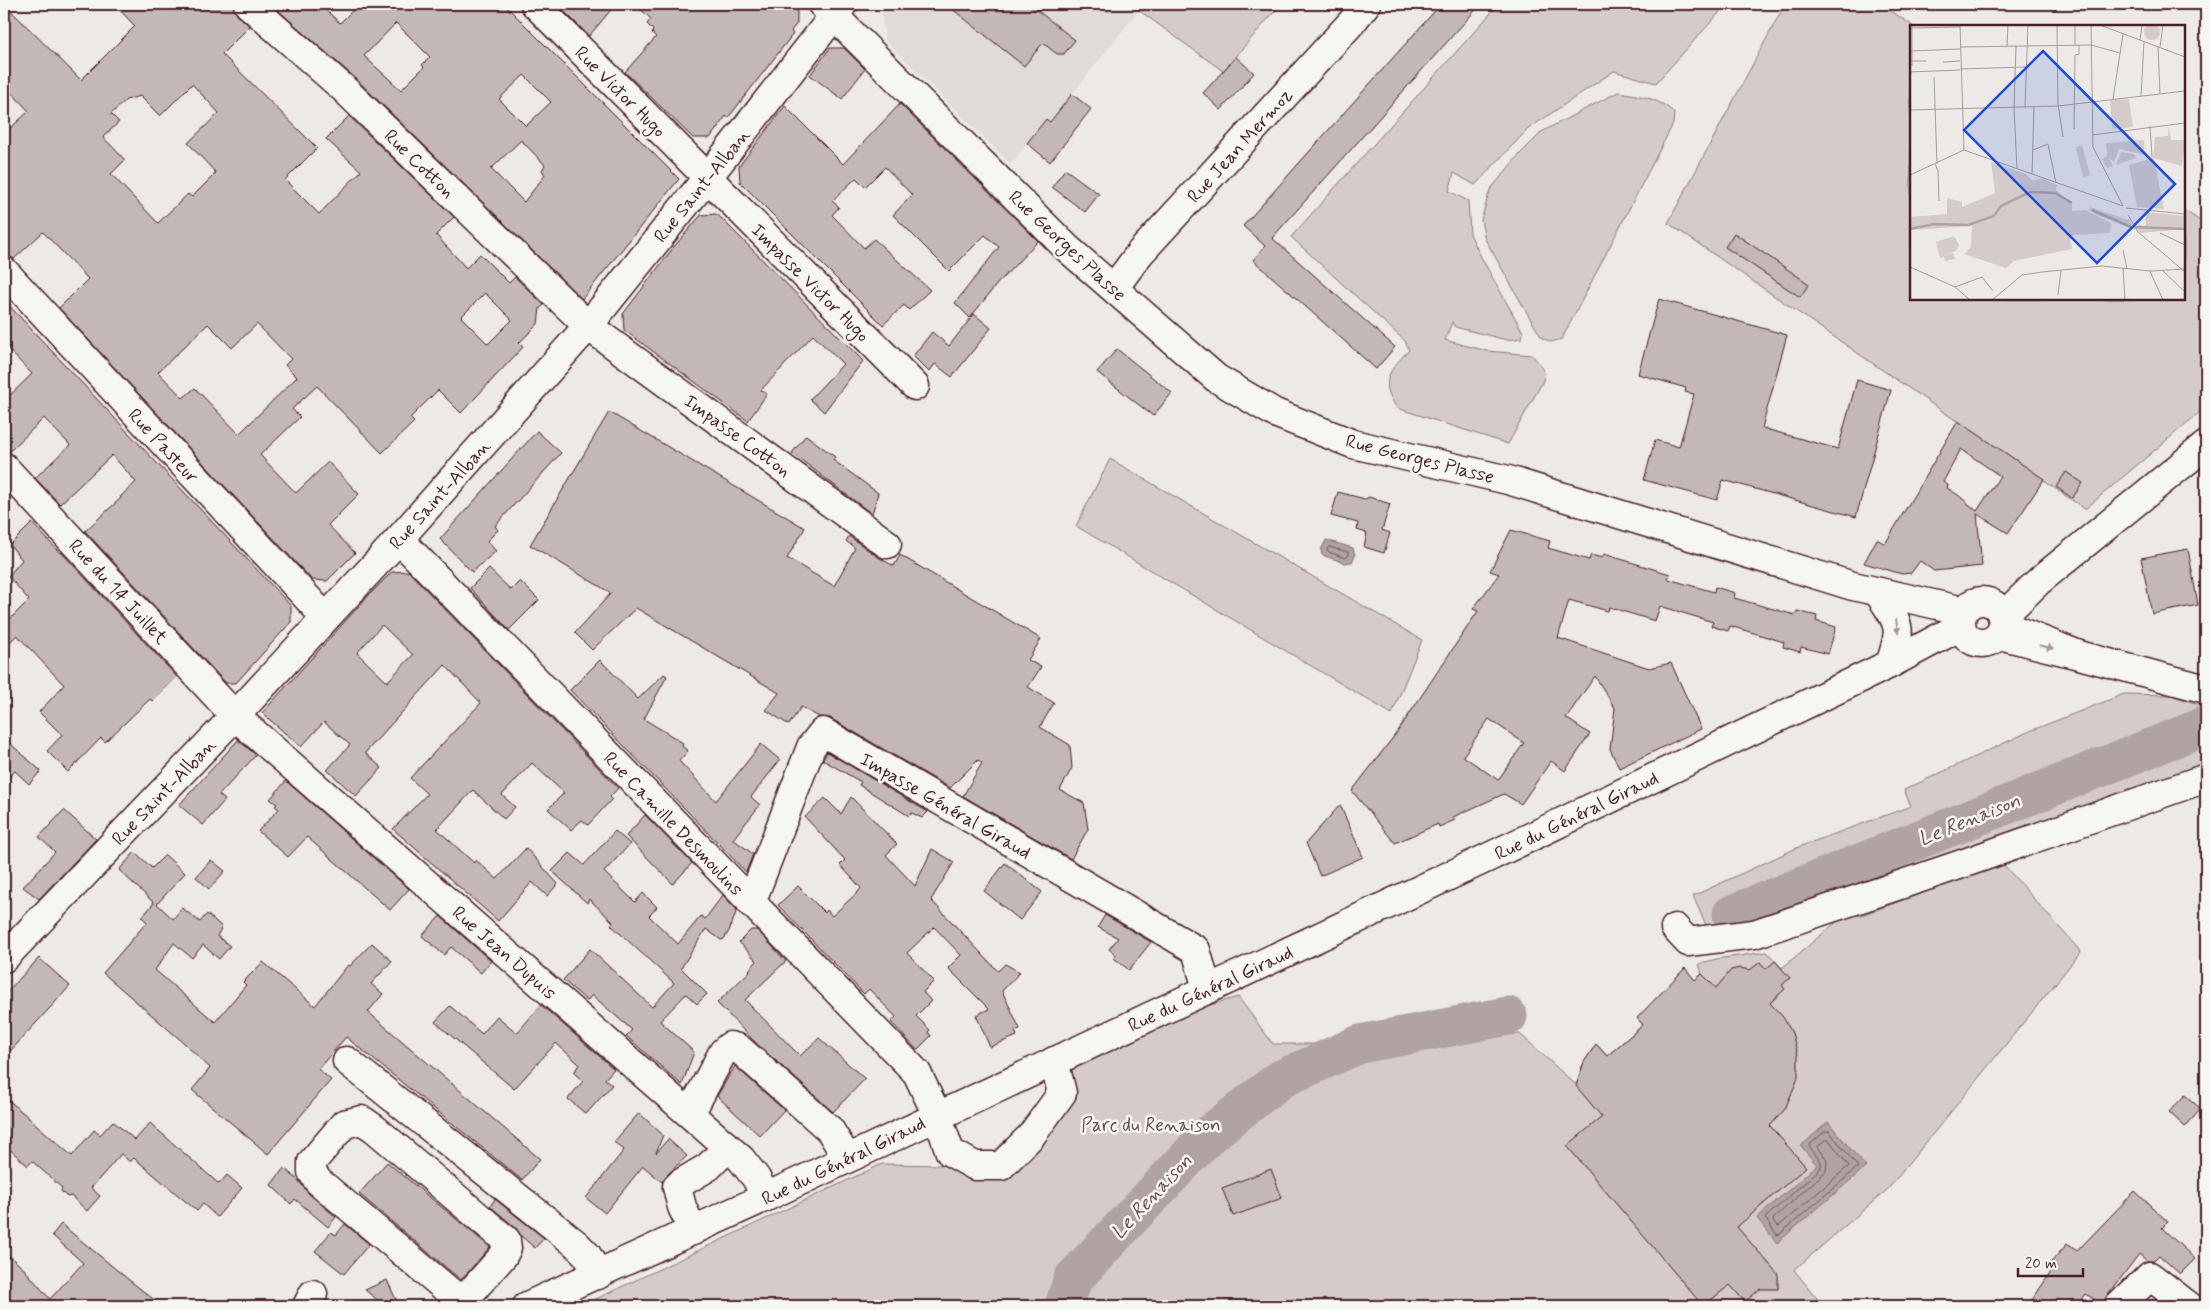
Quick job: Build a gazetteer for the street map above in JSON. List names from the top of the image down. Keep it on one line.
{"streets":{"street":["Rue Victor Hugo","Rue Jean Mermoz","Rue Cotton","Rue Saint-Alban","Rue Georges Plasse","Impasse Victor Hugo","Impasse Cotton","Rue Pasteur","Rue du 14 Juillet","Impasse Général Giraud","Rue du Général Giraud","Rue Camille Desmoulins","Rue Jean Dupuis"]},"crossings":[["Rue Victor Hugo","Rue Saint-Alban"],["Rue Victor Hugo","Impasse Victor Hugo"],["Rue Jean Mermoz","Rue Georges Plasse"],["Rue Cotton","Rue Saint-Alban"],["Rue Cotton","Impasse Cotton"],["Rue Saint-Alban","Rue Georges Plasse"],["Rue Saint-Alban","Impasse Victor Hugo"],["Rue Saint-Alban","Impasse Cotton"],["Rue Saint-Alban","Rue Pasteur"],["Rue Saint-Alban","Rue du 14 Juillet"],["Rue Saint-Alban","Rue Camille Desmoulins"],["Rue Saint-Alban","Rue Jean Dupuis"],["Rue Georges Plasse","Rue du Général Giraud"],["Rue du 14 Juillet","Rue Jean Dupuis"],["Impasse Général Giraud","Rue du Général Giraud"],["Impasse Général Giraud","Rue Camille Desmoulins"],["Rue du Général Giraud","Rue Camille Desmoulins"],["Rue du Général Giraud","Rue Jean Dupuis"]],"water":["Le Renaison"],"parks":["Parc du Renaison"],"scale_bar":"20 m"}
